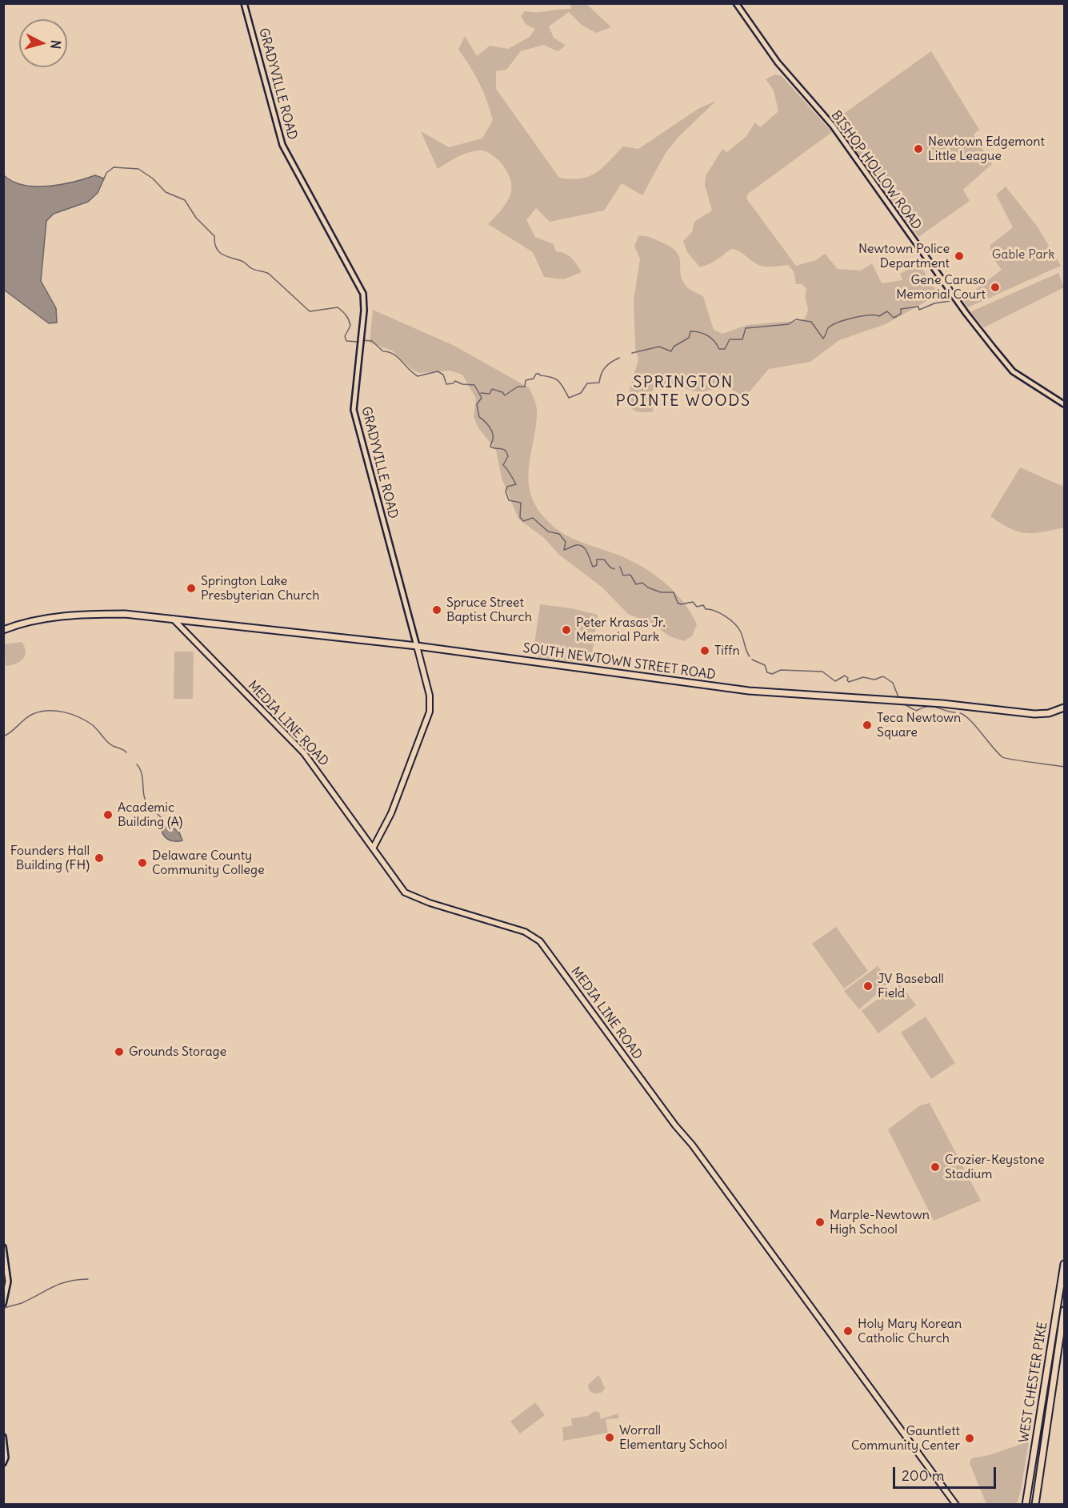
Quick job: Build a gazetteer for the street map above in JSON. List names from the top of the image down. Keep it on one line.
{"streets":{"main road":["GRADYVILLE ROAD","SOUTH NEWTOWN STREET ROAD","MEDIA LINE ROAD","WEST CHESTER PIKE"],"street":["BISHOP HOLLOW ROAD"]},"crossings":[["GRADYVILLE ROAD","SOUTH NEWTOWN STREET ROAD"],["GRADYVILLE ROAD","MEDIA LINE ROAD"],["SOUTH NEWTOWN STREET ROAD","MEDIA LINE ROAD"]],"districts":["SPRINGTON POINTE WOODS"],"parks":["Gable Park"],"places":["Newtown Edgemont Little League","Newtown Police Department","Gene Caruso Memorial Court","Springton Lake Presbyterian Church","Spruce Street Baptist Church","Peter Krasas Jr. Memorial Park","Tiffn","Teca Newtown Square","Academic Building (A)","Founders Hall Building (FH)","Delaware County Community College","JV Baseball Field","Grounds Storage","Crozier-Keystone Stadium","Marple-Newtown High School","Holy Mary Korean Catholic Church","Worrall Elementary School","Gauntlett Community Center"],"scale_bar":"200 m","north":"right"}
